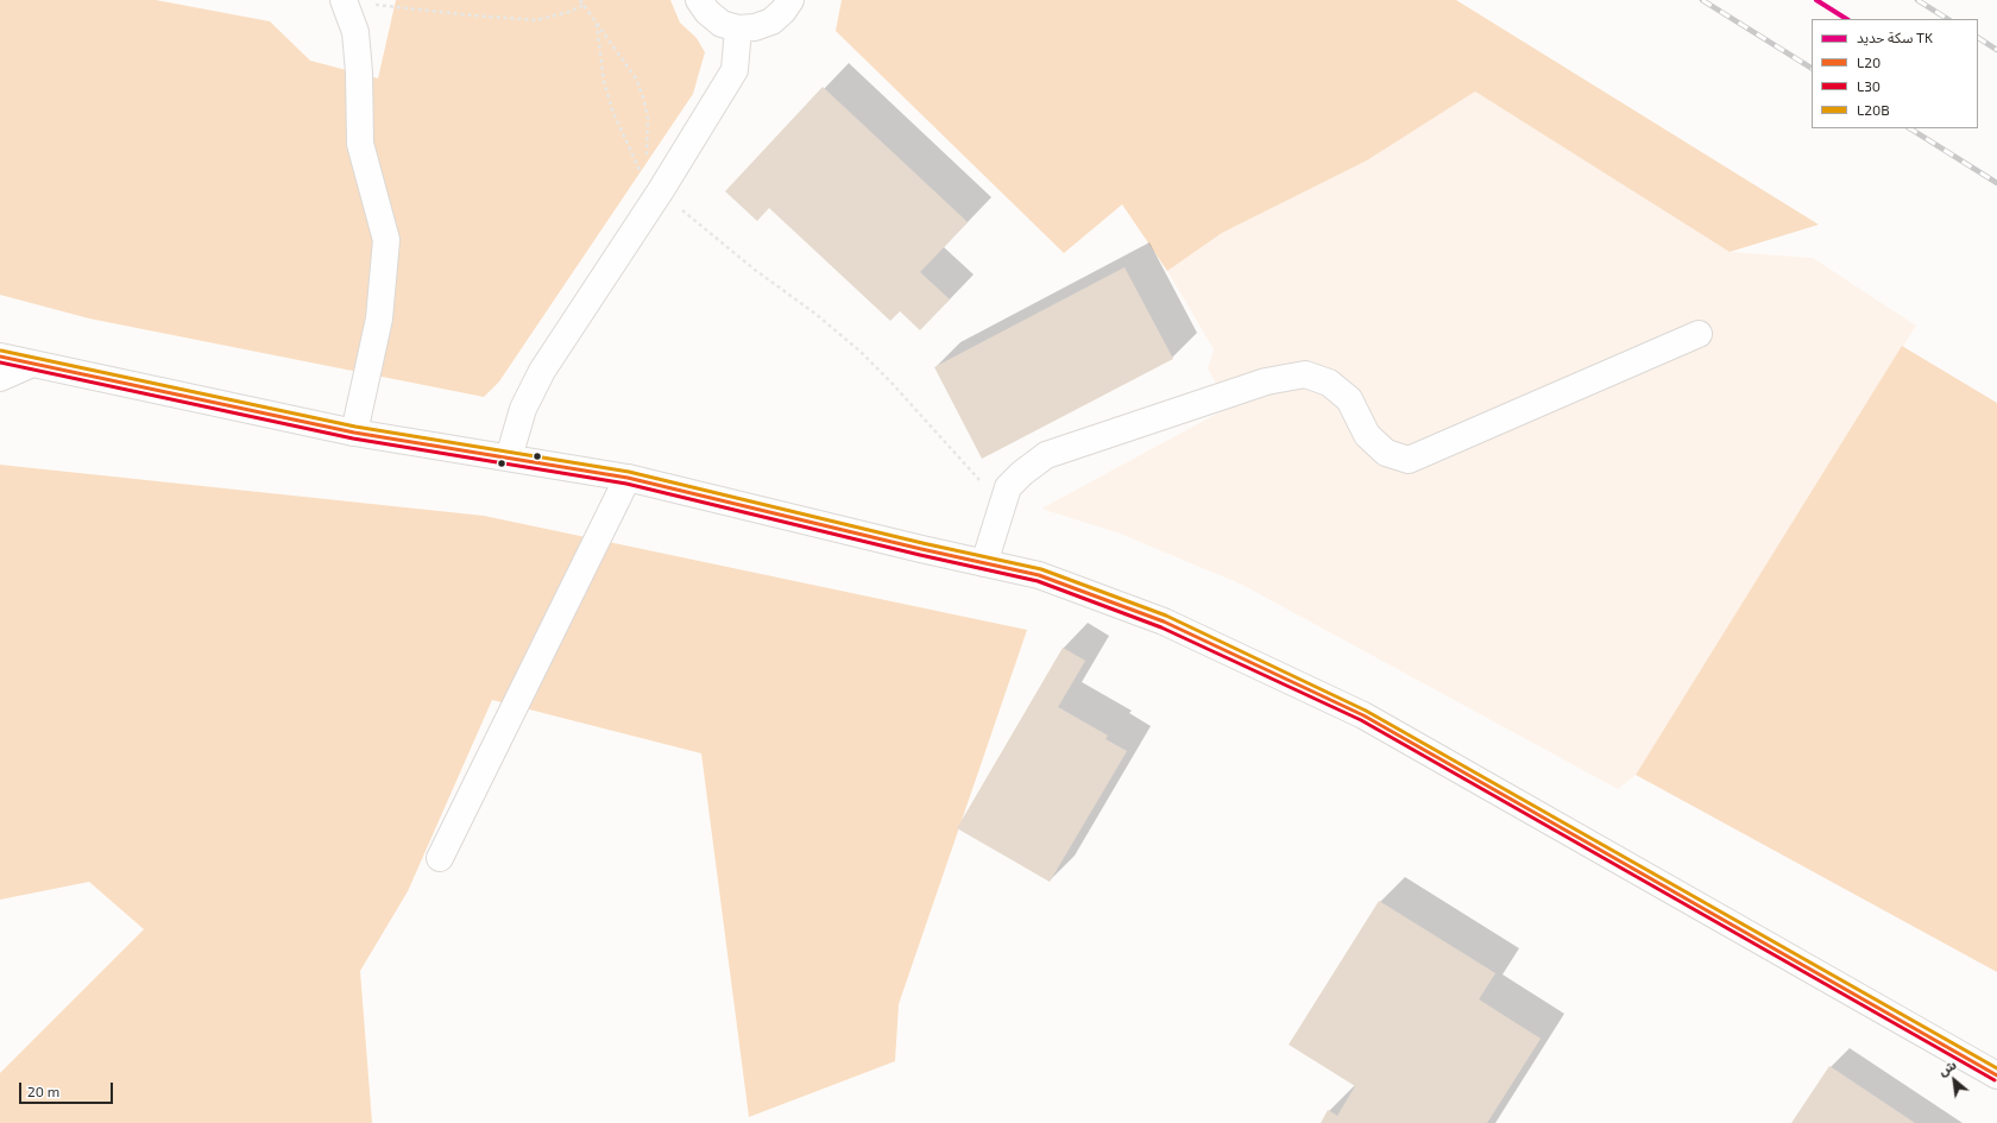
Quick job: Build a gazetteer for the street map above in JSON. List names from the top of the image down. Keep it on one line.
{"lines":["rail line TK","transit line L20B","transit line L20","transit line L30"],"legend":["سكة حديد TK","L20","L30","L20B"],"scale_bar":"20 m","north":"top left"}
